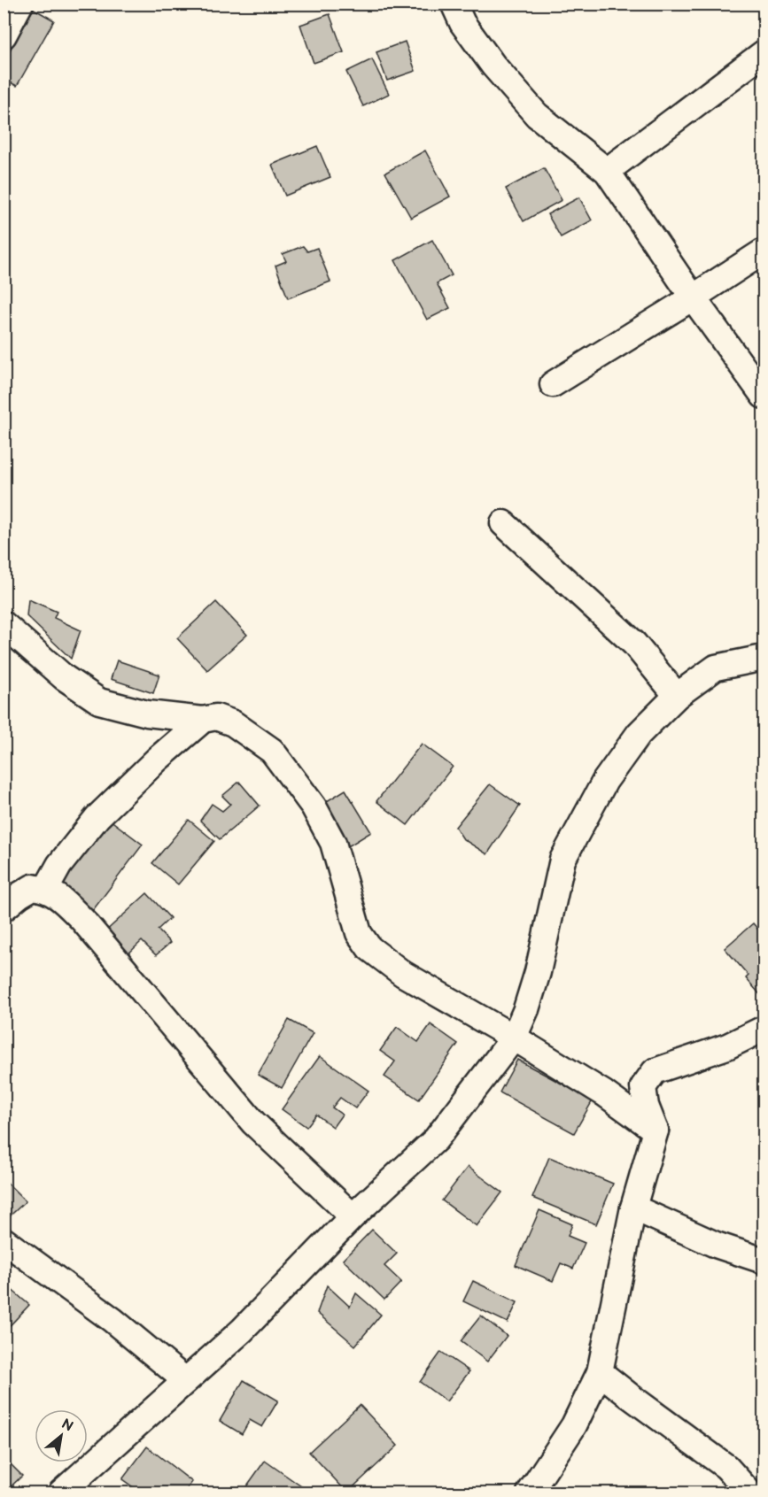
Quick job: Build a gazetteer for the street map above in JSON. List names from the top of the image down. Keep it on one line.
{"north":"top right"}
